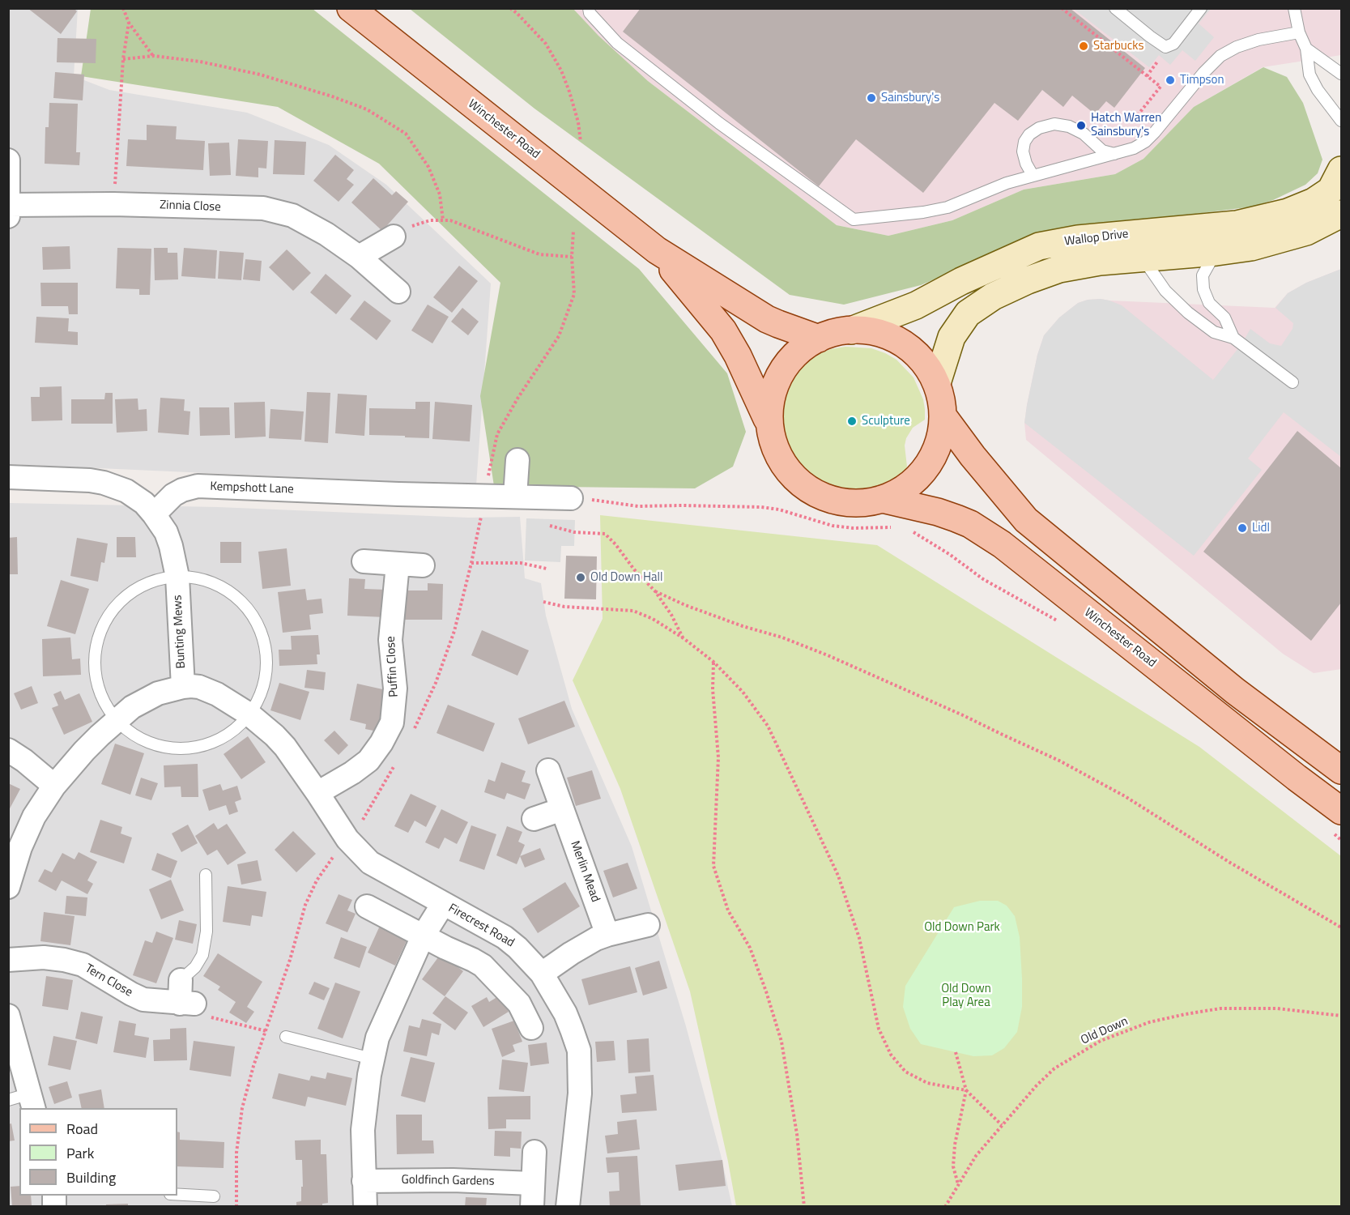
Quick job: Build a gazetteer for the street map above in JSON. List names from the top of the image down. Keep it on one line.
{"streets":{"main road":["Winchester Road"],"street":["Zinnia Close","Wallop Drive","Kempshott Lane","Bunting Mews","Puffin Close","Merlin Mead","Firecrest Road","Tern Close","Goldfinch Gardens"],"path":["Old Down"]},"crossings":[["Kempshott Lane","Bunting Mews"],["Bunting Mews","Firecrest Road"],["Puffin Close","Firecrest Road"]],"parks":["Old Down Park","Old Down Play Area"],"places":["Starbucks","Timpson","Sainsbury's","Hatch Warren Sainsbury's","Sculpture","Lidl","Old Down Hall"],"legend":["Road","Park","Building"]}
